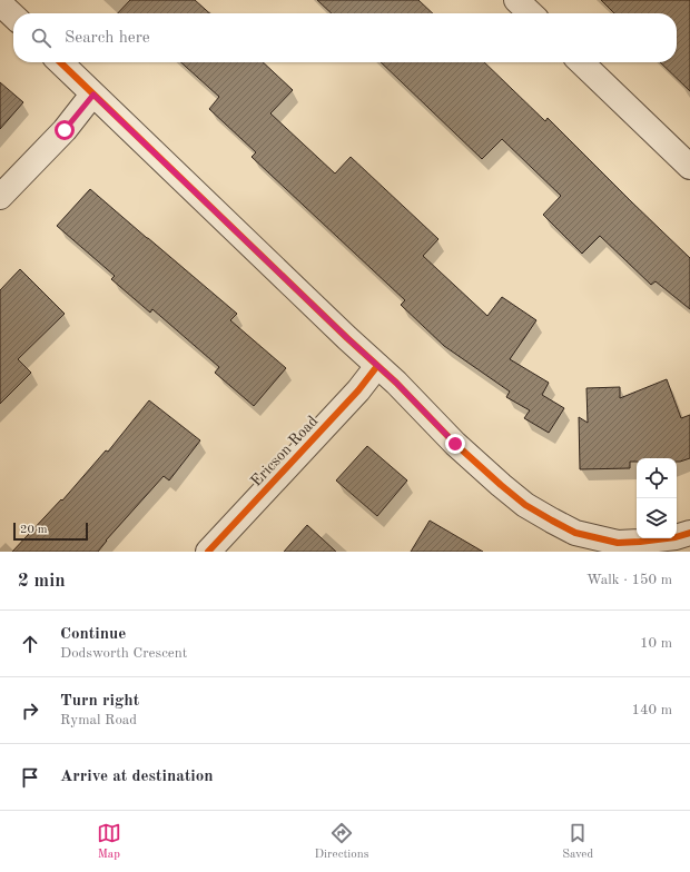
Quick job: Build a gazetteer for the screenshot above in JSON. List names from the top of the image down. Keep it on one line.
{"streets":{"street":["Ericson Road"]},"scale_bar":"20 m","page":{"search":"Search here","scale":"20 m","heading":["2 min","Walk · 150 m"],"list":[["Continue","Dodsworth Crescent","10 m"],["Turn right","Rymal Road","140 m"],"Arrive at destination"],"nav":["Map","Directions","Saved"]}}
